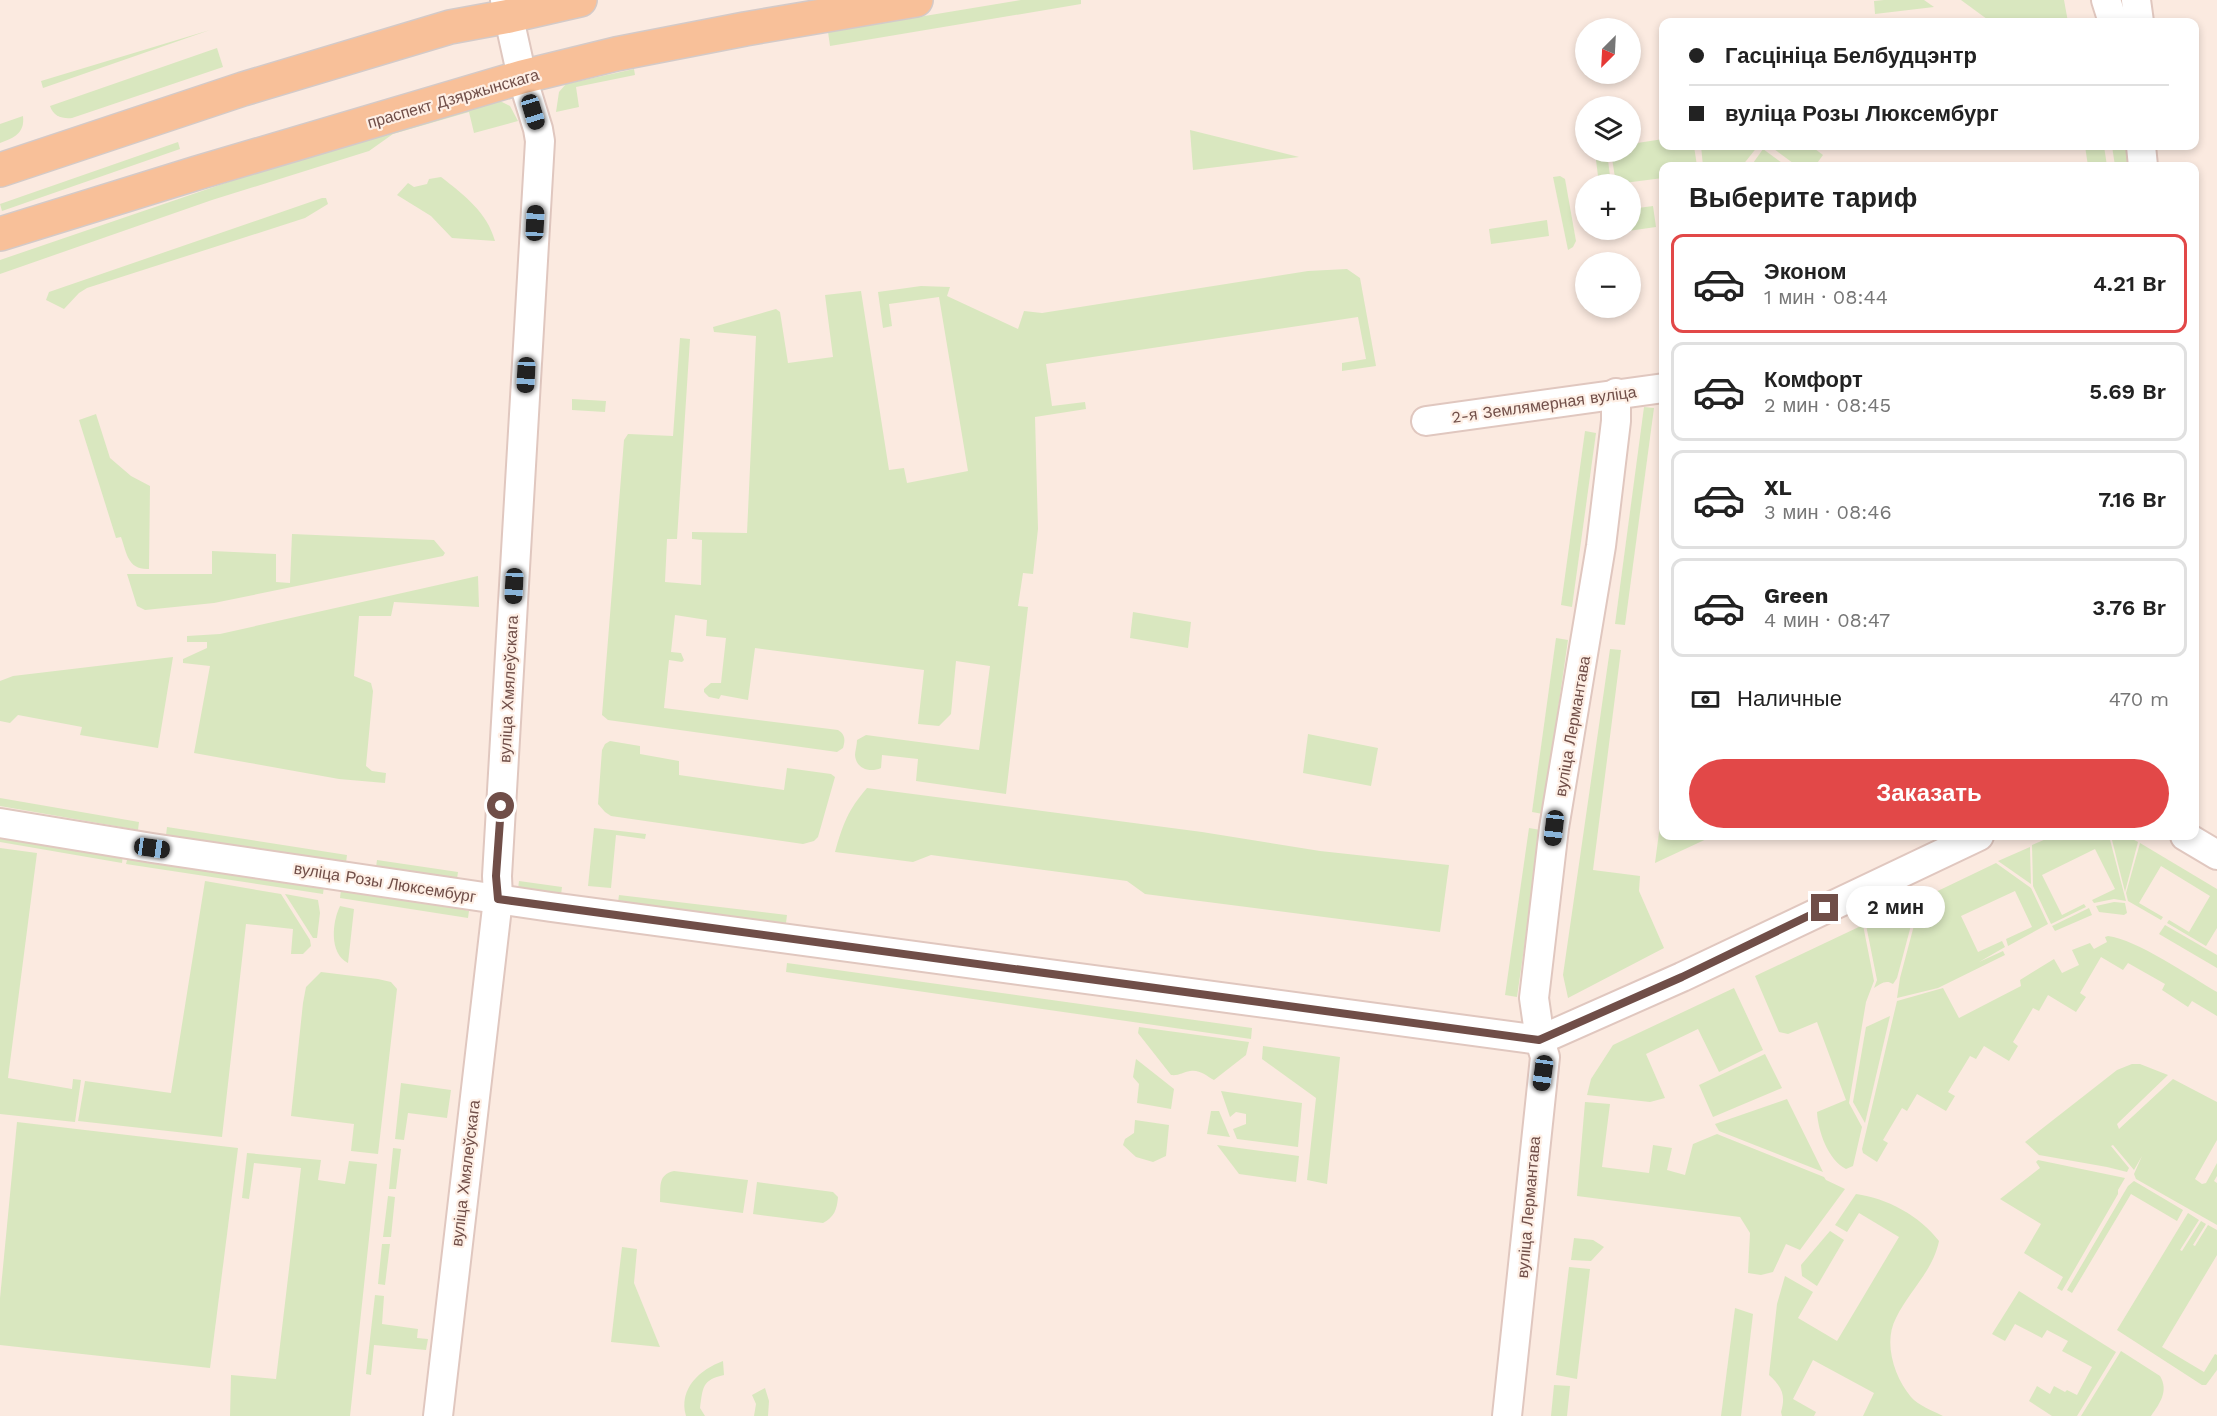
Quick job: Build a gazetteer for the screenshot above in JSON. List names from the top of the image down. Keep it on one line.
{"streets":{"main road":["праспект Дзяржынскага"],"street":["2-я Землямерная вуліца","вуліца Хмялеўскага","вуліца Лермантава","вуліца Розы Люксембург"]},"crossings":[["праспект Дзяржынскага","вуліца Хмялеўскага"],["2-я Землямерная вуліца","вуліца Лермантава"],["вуліца Хмялеўскага","вуліца Розы Люксембург"],["вуліца Лермантава","вуліца Розы Люксембург"]],"north":"bottom left","page":{"map_buttons":["+","−"],"banner":["Гасцініца Белбудцэнтр","вуліца Розы Люксембург"],"heading":"Выберите тариф","list":[{"name":"Эконом","note":"1 мин · 08:44","value":"4.21 Br"},{"name":"Комфорт","note":"2 мин · 08:45","value":"5.69 Br"},{"name":"XL","note":"3 мин · 08:46","value":"7.16 Br"},{"name":"Green","note":"4 мин · 08:47","value":"3.76 Br"}],"pay":["Наличные","470 m"],"buttons":"Заказать","bubble":"2 мин"}}
